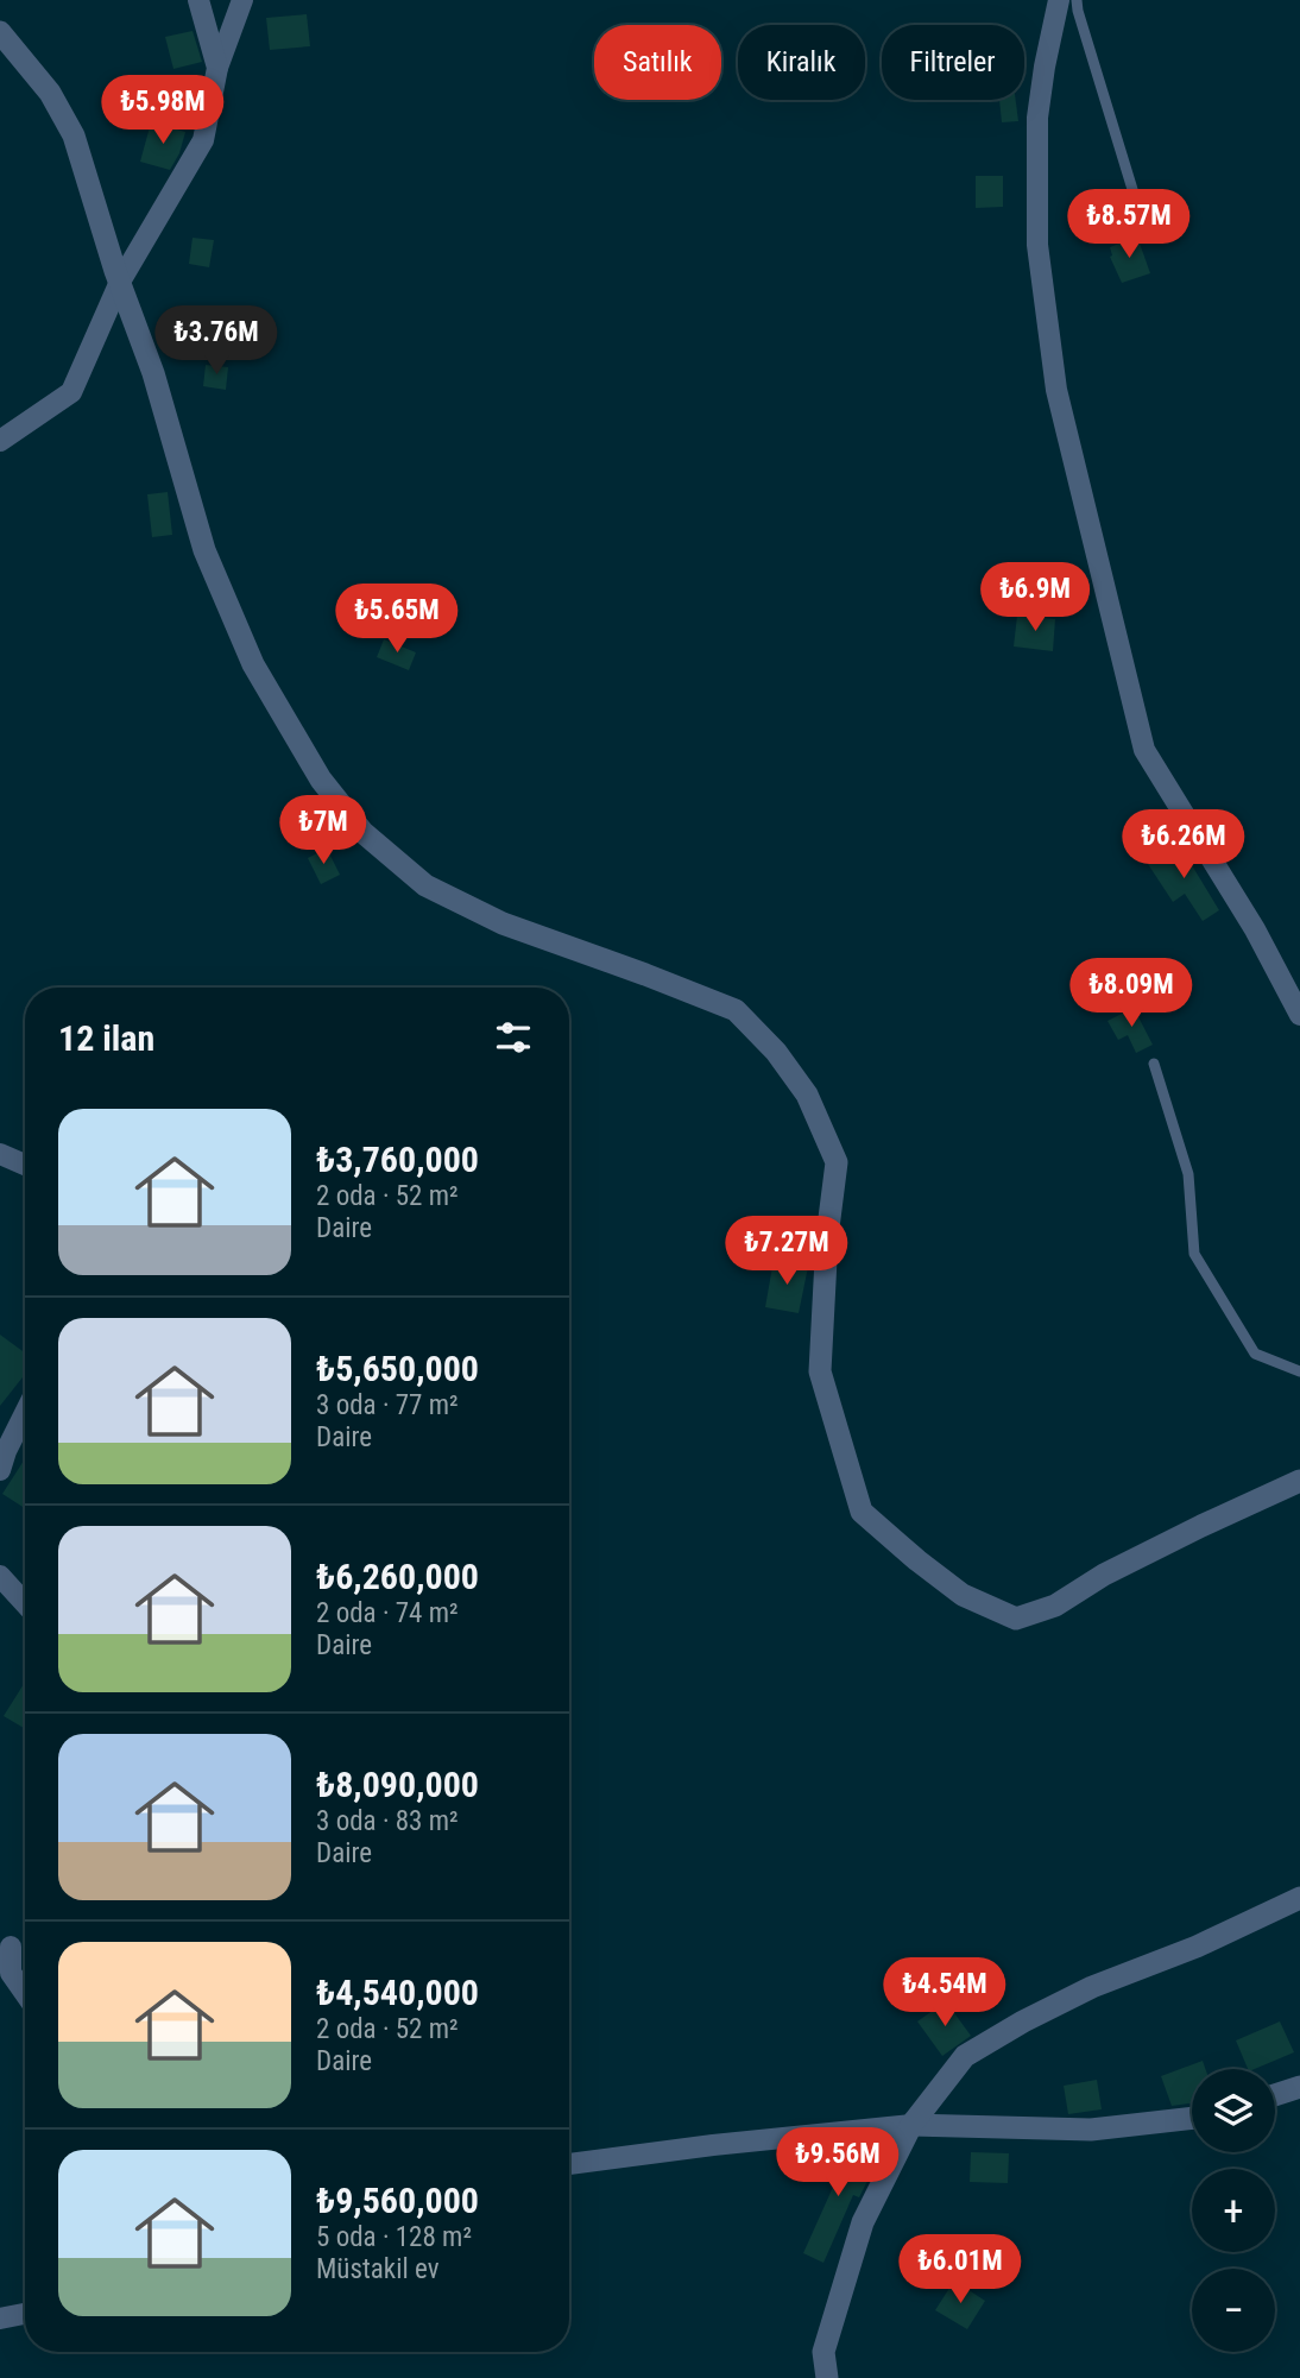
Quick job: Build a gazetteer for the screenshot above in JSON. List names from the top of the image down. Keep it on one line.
{"page":{"chip":["Satılık","Kiralık","Filtreler"],"price":["₺5.98M","₺8.57M","₺3.76M","₺6.9M","₺5.65M","₺7M","₺6.26M","₺8.09M","₺7.27M","₺4.54M","₺9.56M","₺6.01M"],"heading":"12 ilan","list":[{"name":"₺3,760,000","note":"2 oda · 52 m² · Daire"},{"name":"₺5,650,000","note":"3 oda · 77 m² · Daire"},{"name":"₺6,260,000","note":"2 oda · 74 m² · Daire"},{"name":"₺8,090,000","note":"3 oda · 83 m² · Daire"},{"name":"₺4,540,000","note":"2 oda · 52 m² · Daire"},{"name":"₺9,560,000","note":"5 oda · 128 m² · Müstakil ev"}],"map_buttons":["+","−"]}}
